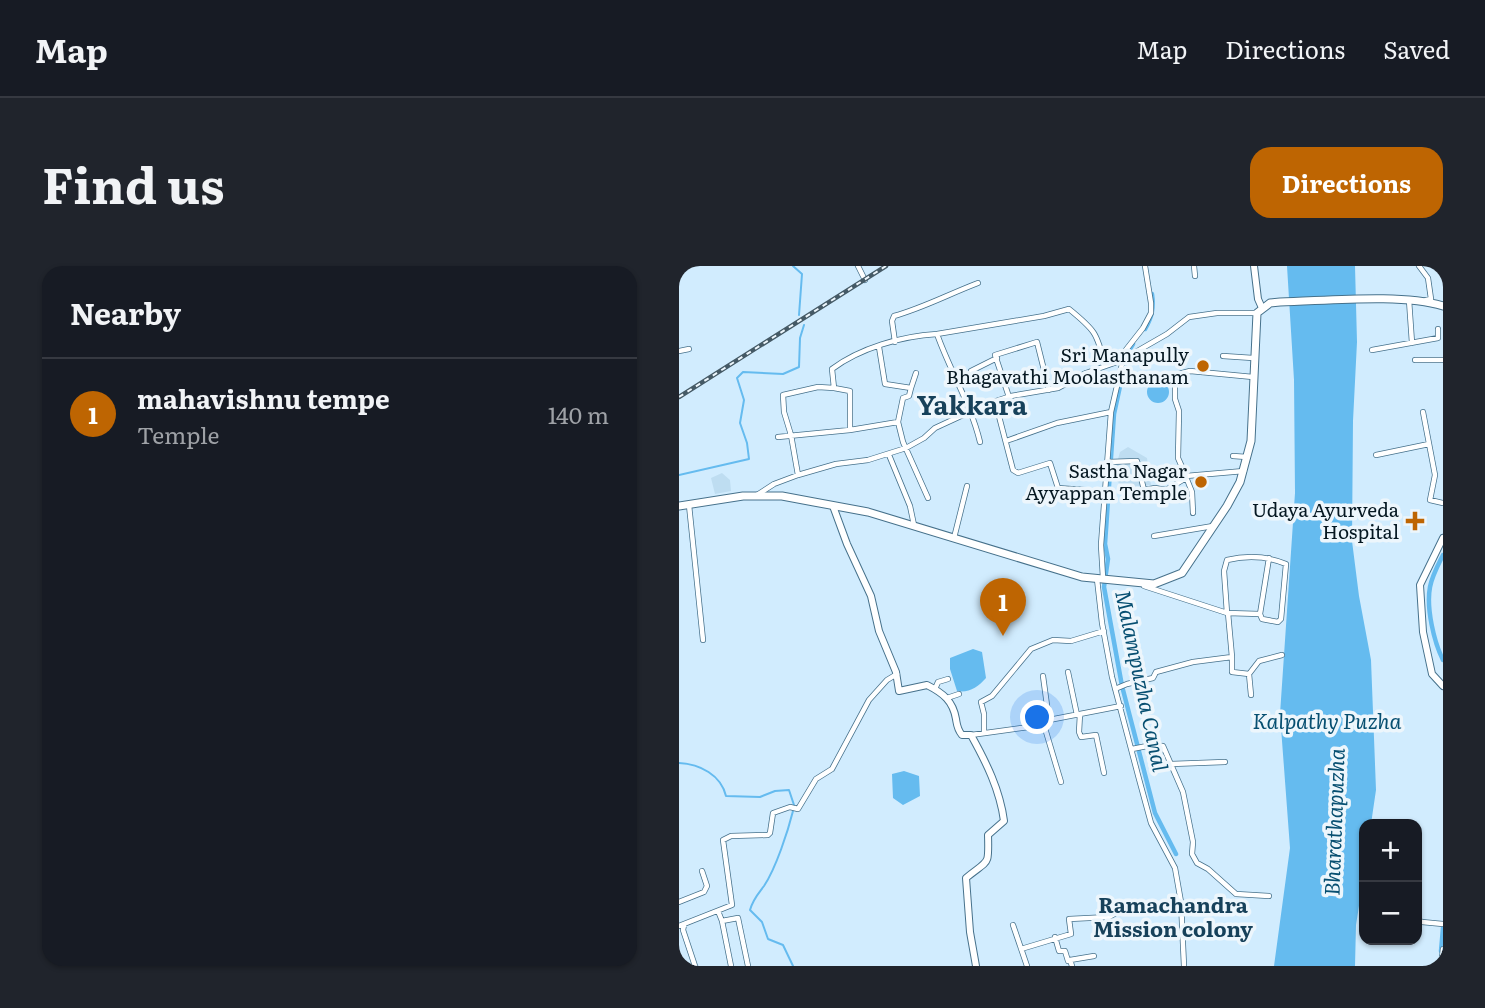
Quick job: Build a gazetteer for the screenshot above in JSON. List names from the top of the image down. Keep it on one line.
{"districts":["Yakkara","Ramachandra Mission colony"],"water":["Malampuzha Canal","Kalpathy Puzha","Bharathapuzha"],"places":{"other":["Sri Manapully Bhagavathi Moolasthanam","Sastha Nagar Ayyappan Temple"],"health":["Udaya Ayurveda Hospital"]},"page":{"header":"Map","nav":["Map","Directions","Saved"],"title":"Find us","buttons":"Directions","heading":"Nearby","list":[{"mark":"1","name":"mahavishnu tempe","note":"Temple","value":"140 m"}],"pins":"1","map_buttons":["+","−"]}}
